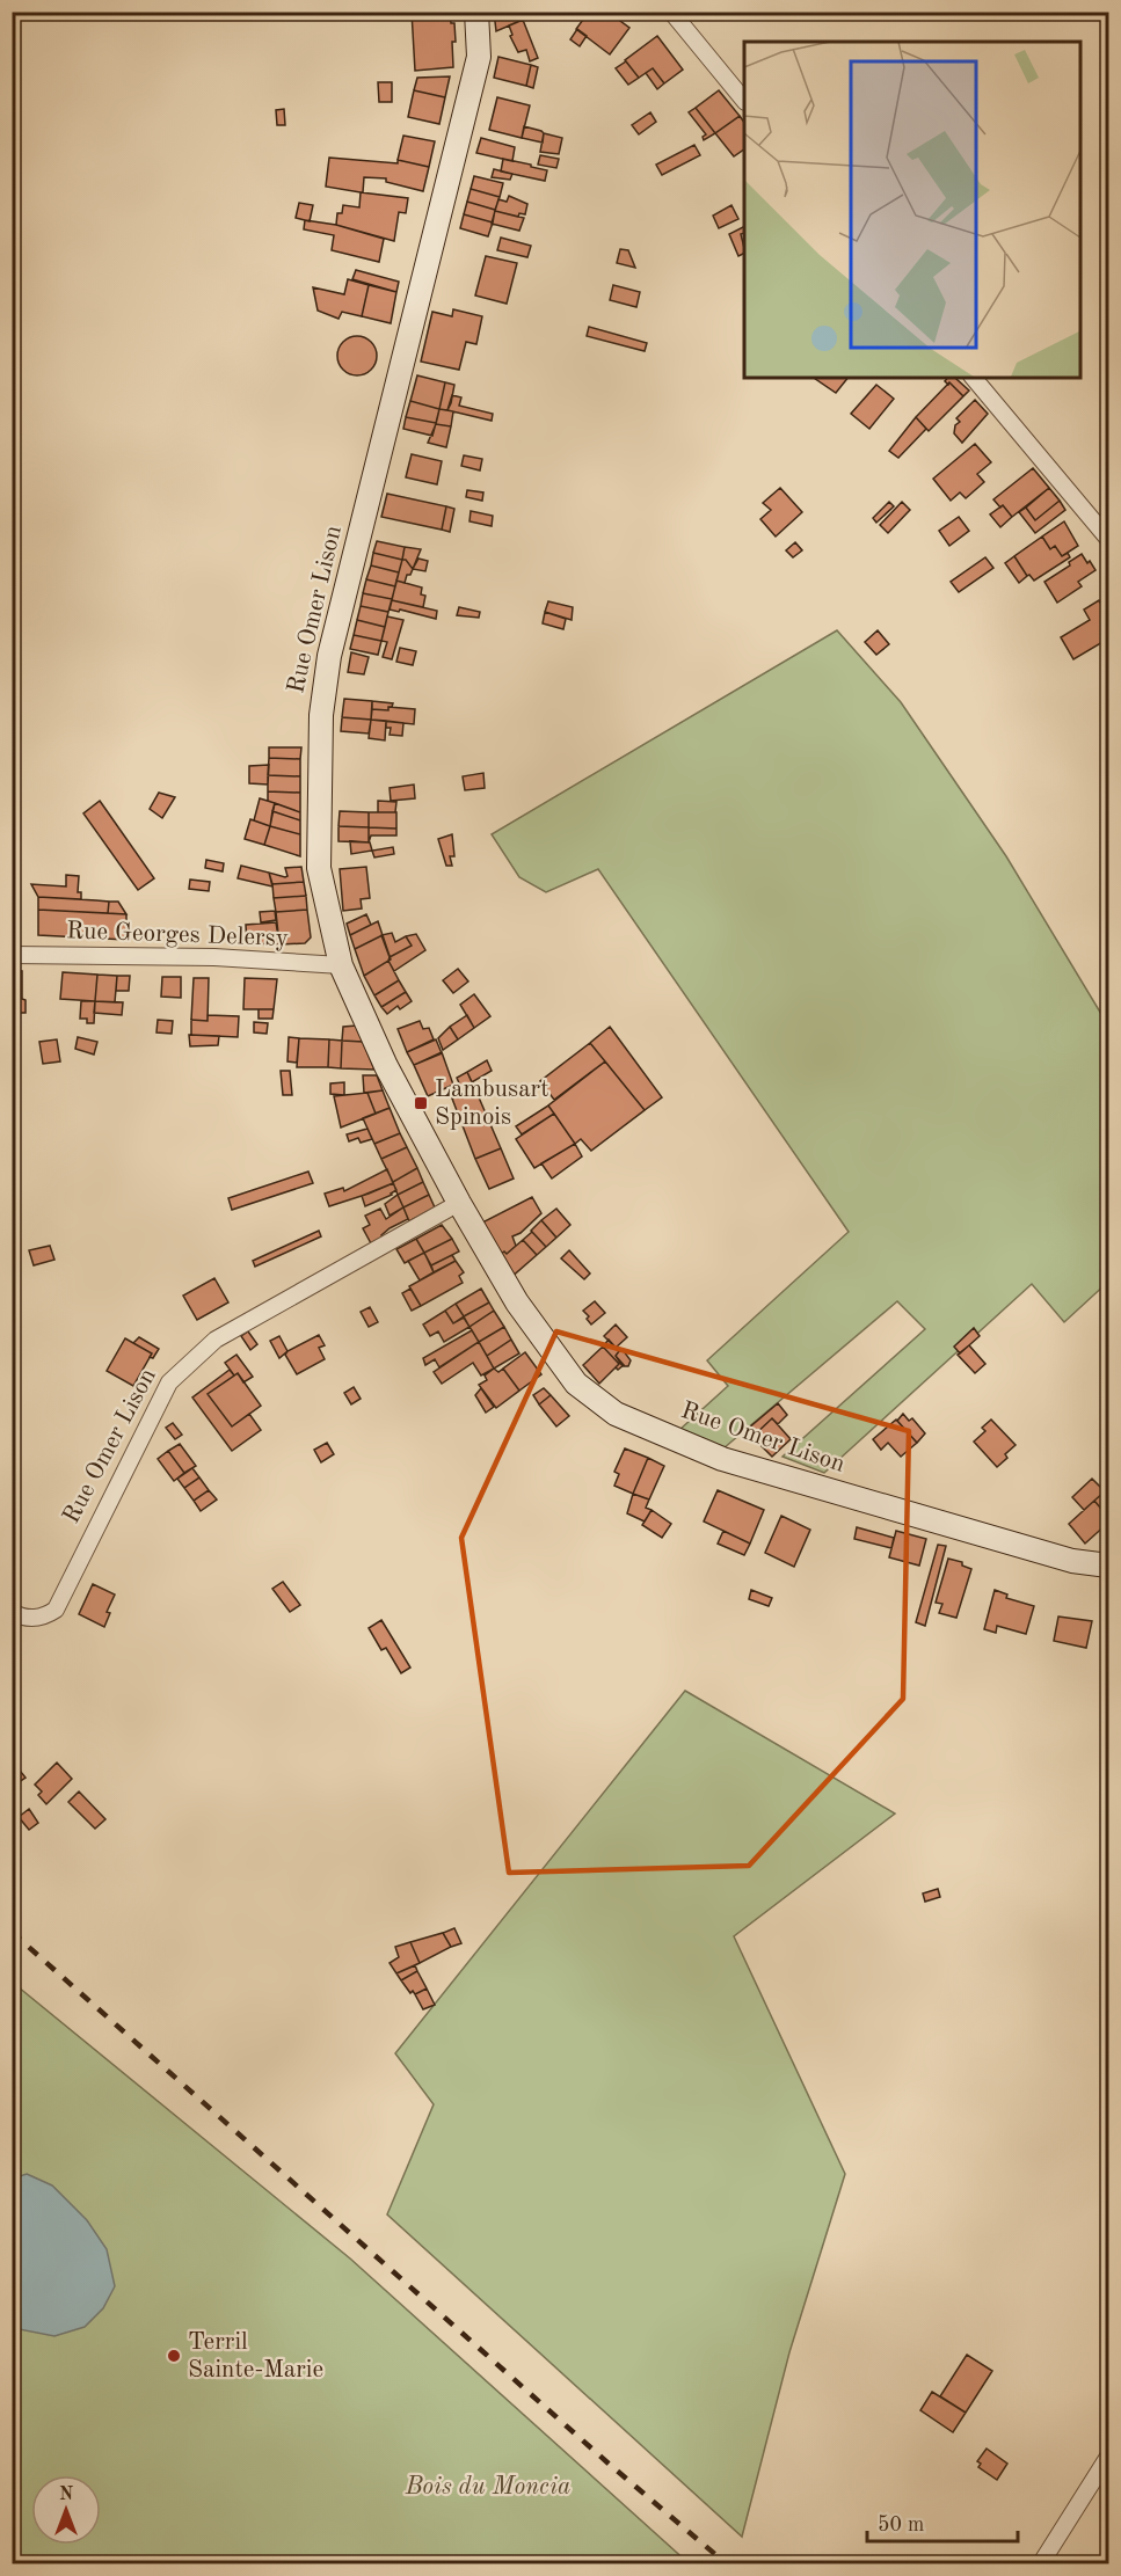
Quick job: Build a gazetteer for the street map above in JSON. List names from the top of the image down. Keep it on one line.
{"streets":{"street":["Rue Omer Lison","Rue Georges Delersy"]},"crossings":[["Rue Omer Lison","Rue Georges Delersy"]],"parks":["Bois du Moncia"],"places":{"transit":["Lambusart Spinois"],"other":["Terril Sainte-Marie"]},"scale_bar":"50 m","north":"top"}
